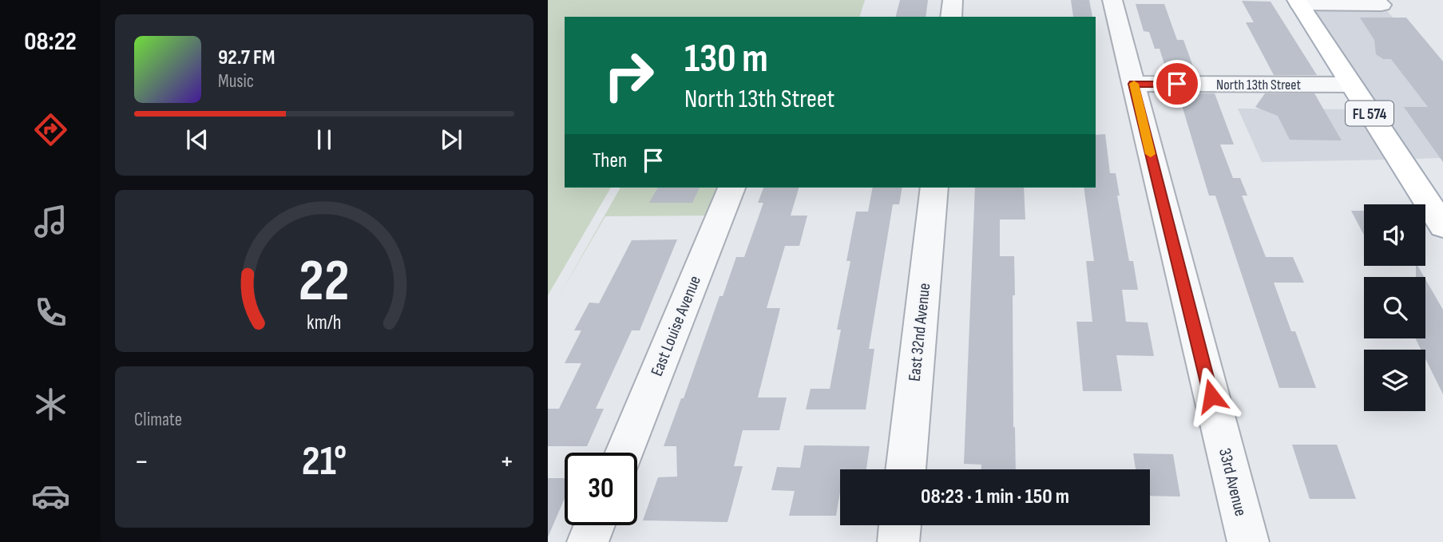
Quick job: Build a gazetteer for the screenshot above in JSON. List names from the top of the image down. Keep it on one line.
{"streets":{"main road":["FL 574"],"street":["North 13th Street","East Louise Avenue","East 32nd Avenue","33rd Avenue"]},"crossings":[["North 13th Street","FL 574"],["North 13th Street","33rd Avenue"]],"page":{"tabs":"08:22","turn":["130 m","North 13th Street"],"song":["92.7 FM","Music"],"then":"Then","tile":"Climate","heat":["−","21°","+"],"limit":"30","trip":"08:23 · 1 min · 150 m","gauge":["22","km/h"]}}
